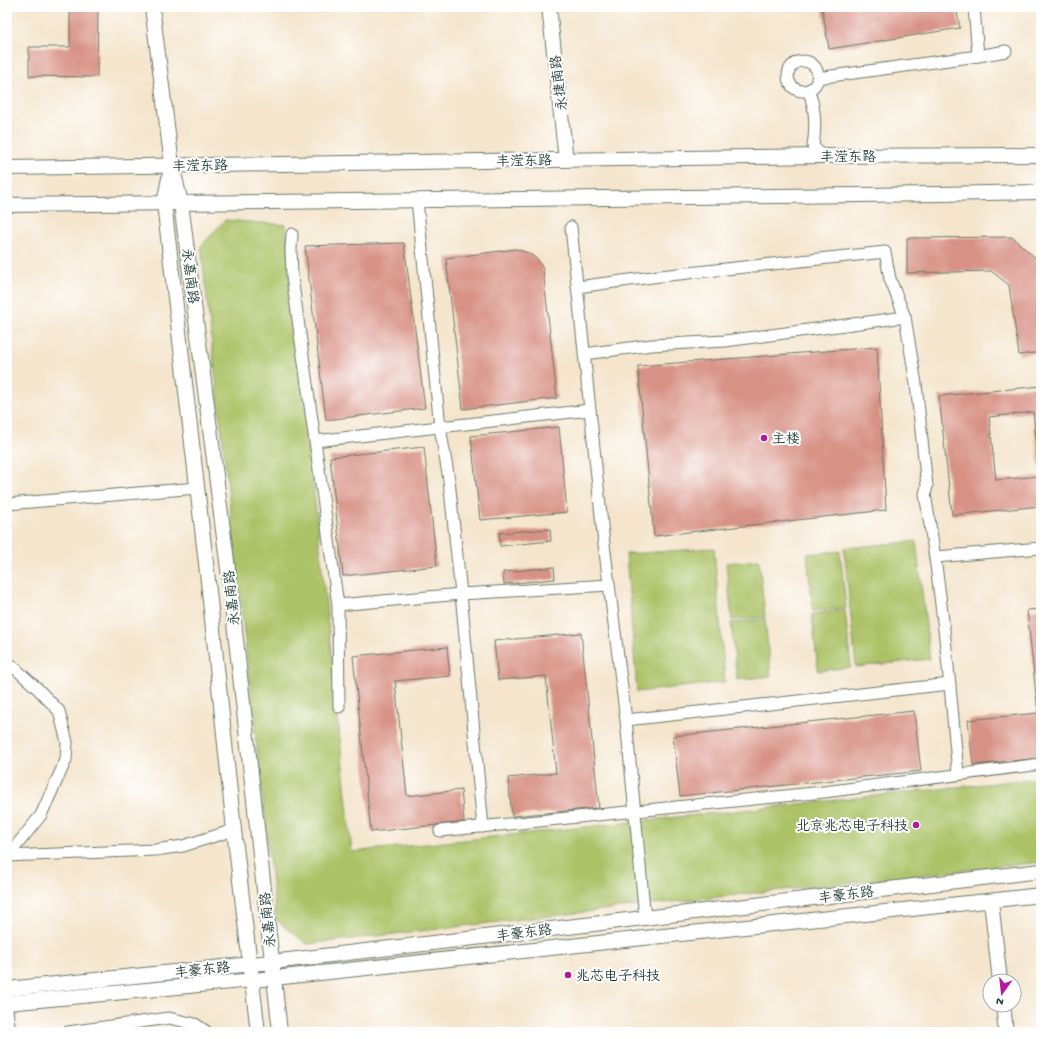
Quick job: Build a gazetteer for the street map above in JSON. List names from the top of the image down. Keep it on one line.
{"streets":{"street":["永捷南路","丰滢东路","永嘉南路","丰豪东路"]},"crossings":[["永捷南路","丰滢东路"],["丰滢东路","永嘉南路"],["永嘉南路","丰豪东路"]],"places":["主楼","北京兆芯电子科技","兆芯电子科技"],"north":"bottom"}
